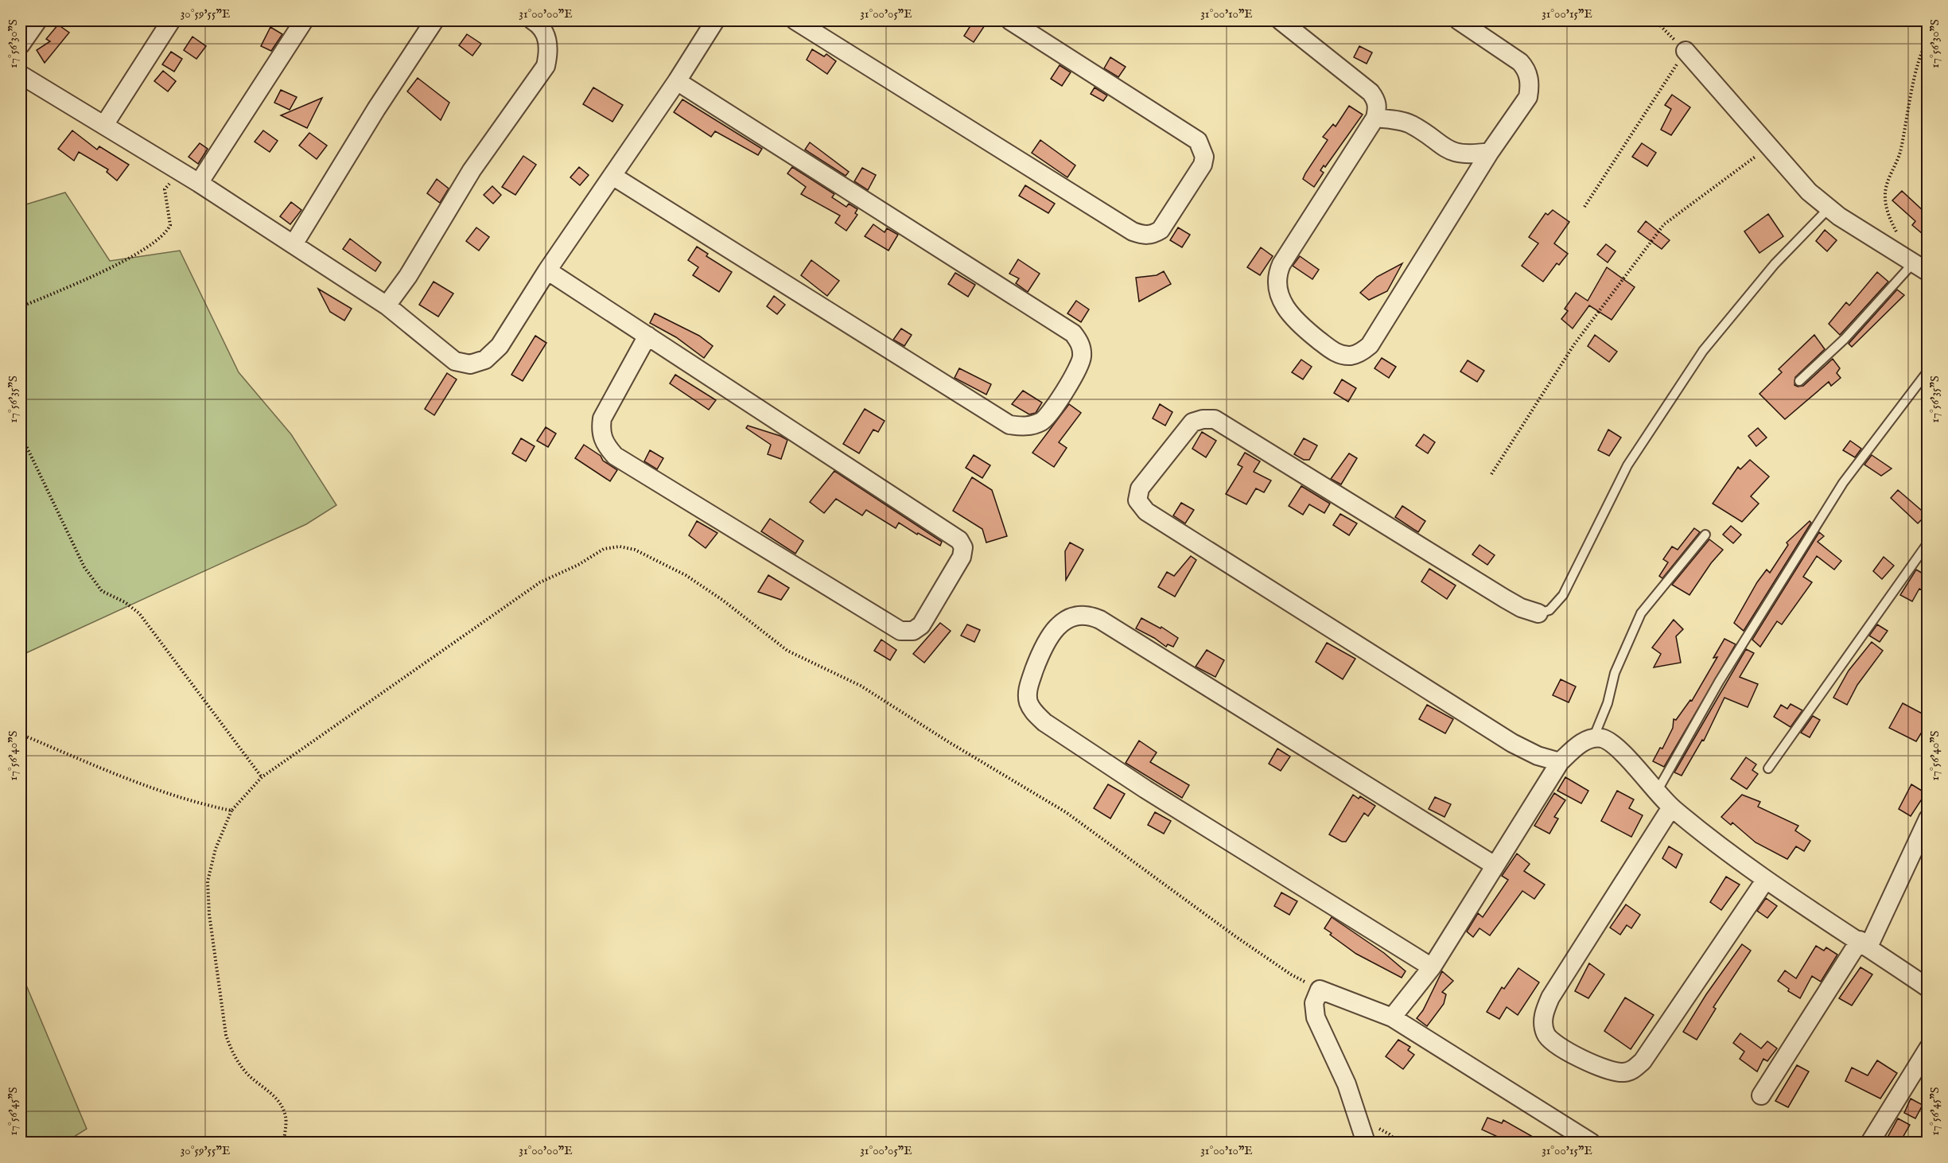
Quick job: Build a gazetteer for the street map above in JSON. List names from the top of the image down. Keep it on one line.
{"coordinates":["30°59'55\"E","31°00'00\"E","31°00'05\"E","31°00'10\"E","31°00'15\"E","17°56'30\"S","17°56'35\"S","17°56'40\"S","17°56'45\"S"]}
